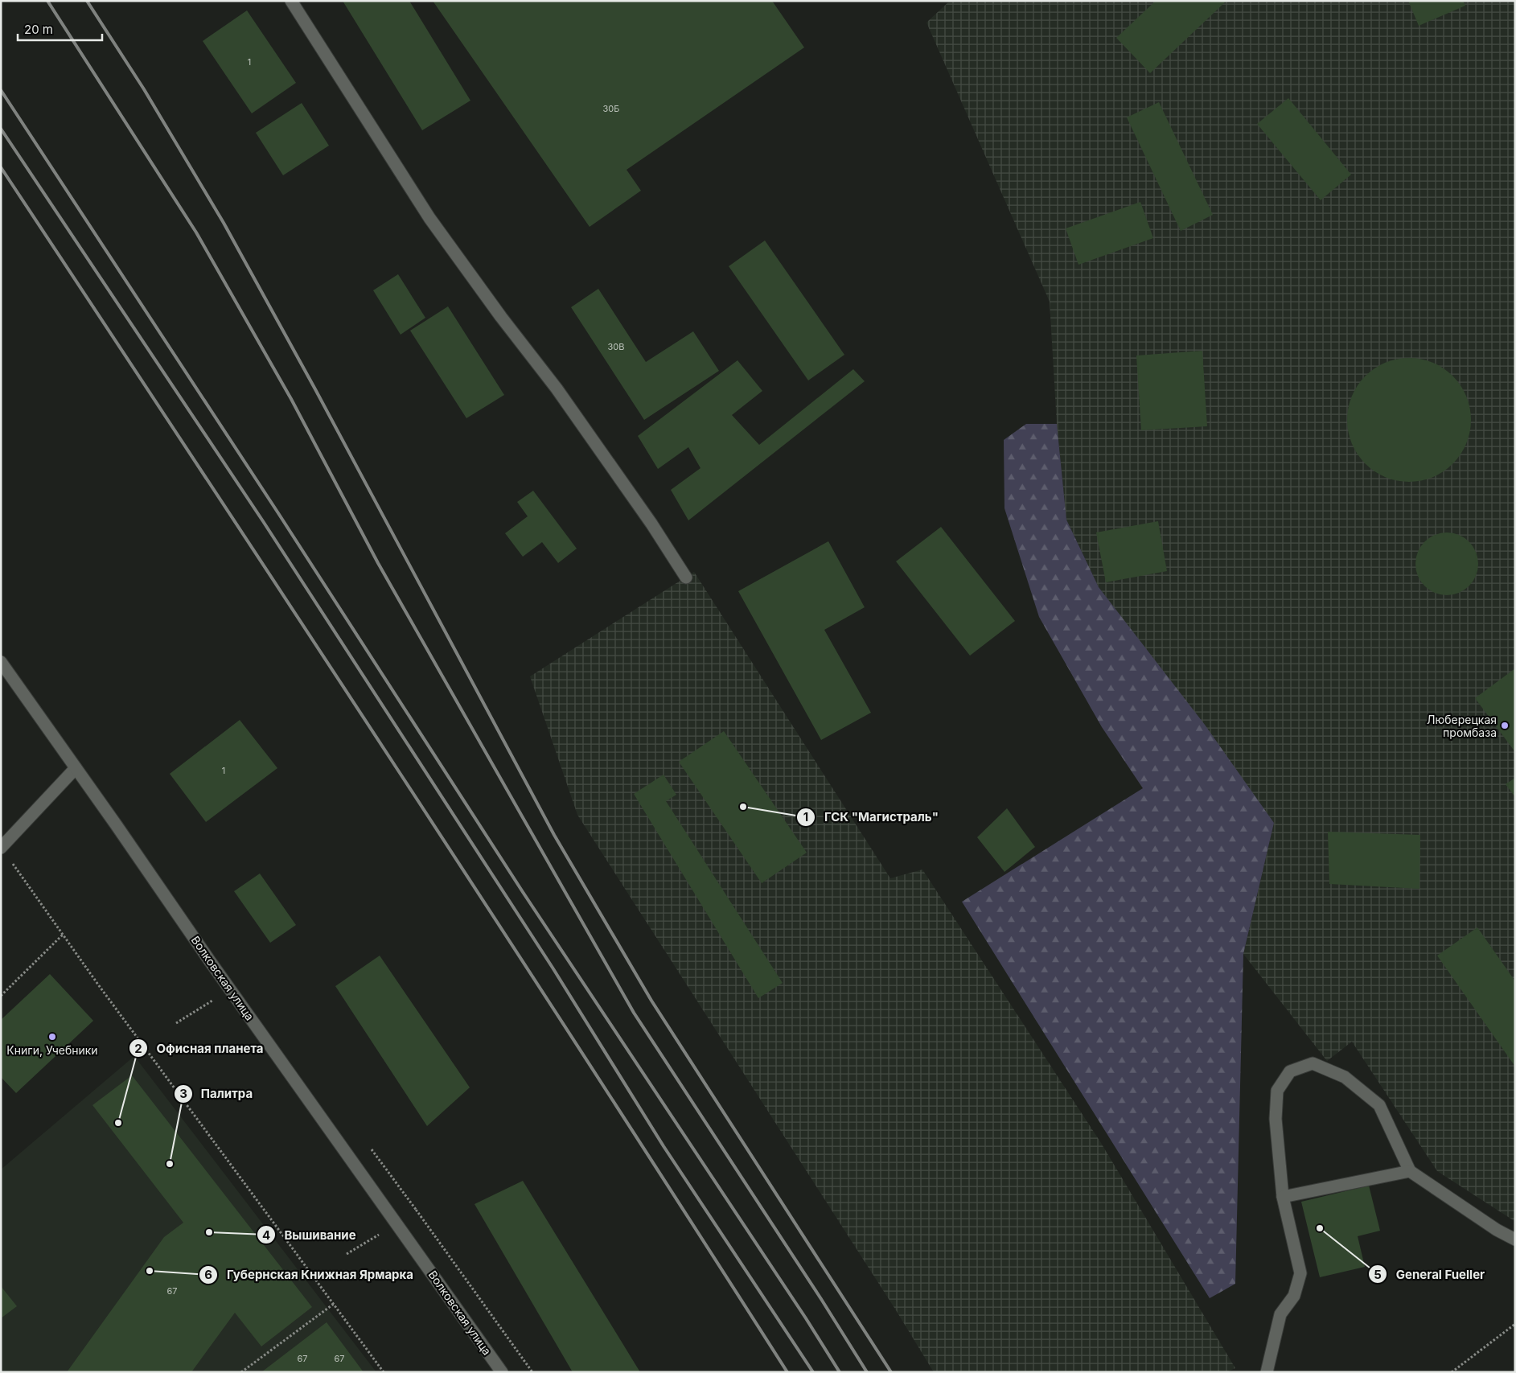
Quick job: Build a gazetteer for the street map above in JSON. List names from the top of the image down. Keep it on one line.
{"streets":{"main road":["Волковская улица"]},"places":["Люберецкая промбаза","ГСК \"Магистраль\"","Книги, Учебники","Офисная планета","Палитра","General Fueller","Вышивание","Губернская Книжная Ярмарка"],"house_numbers":["1","30Б","30В","1","67","67","67"],"scale_bar":"20 m"}
